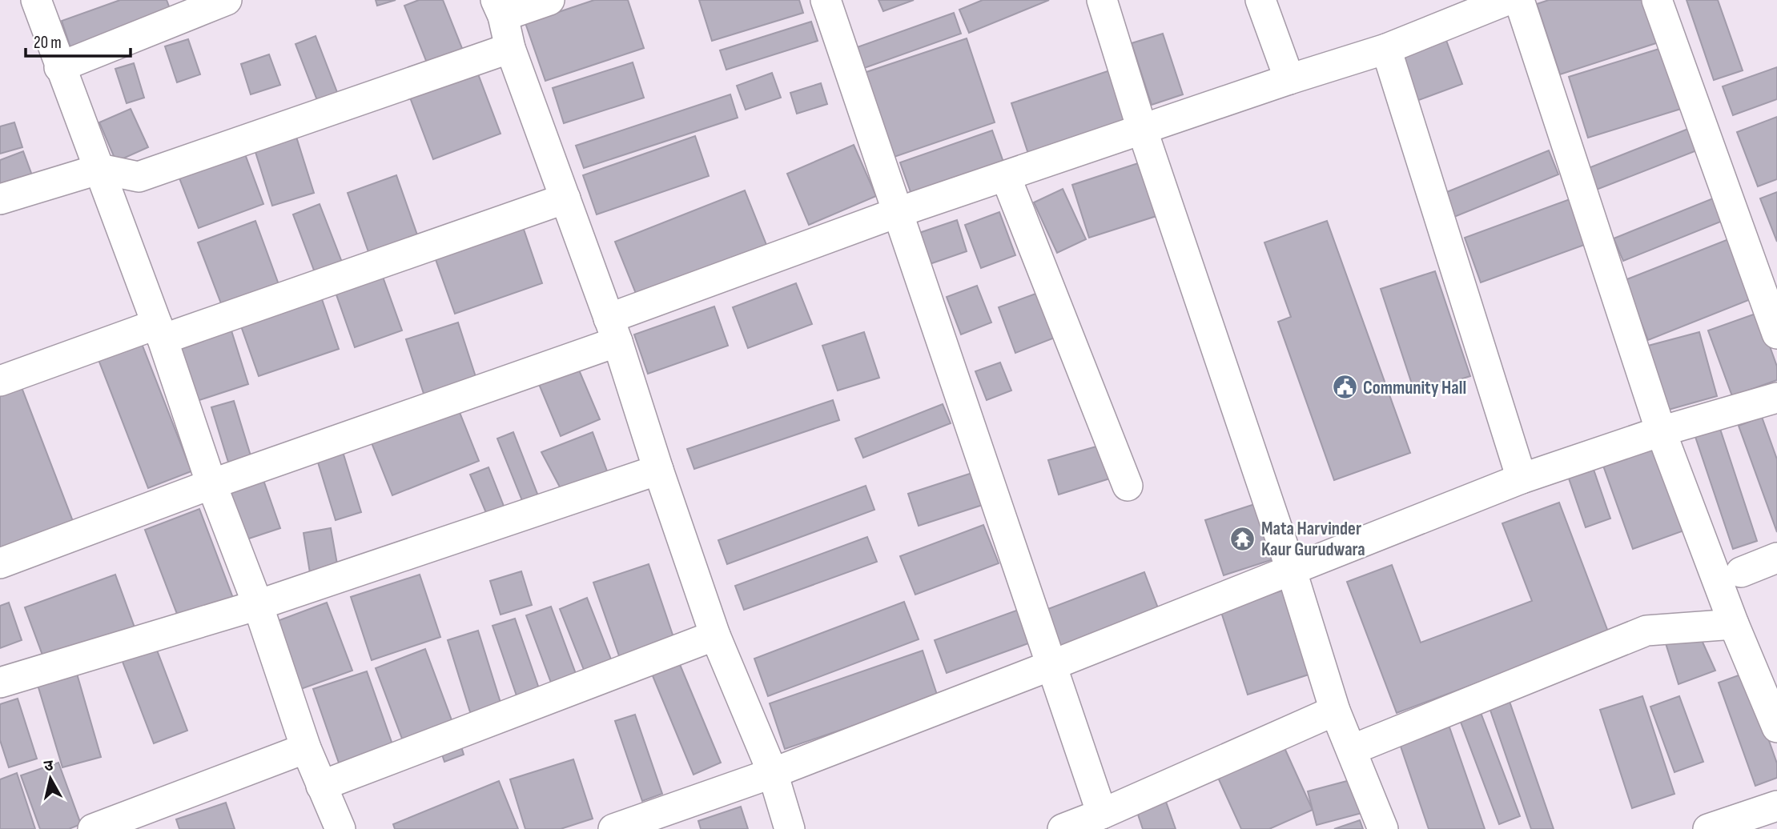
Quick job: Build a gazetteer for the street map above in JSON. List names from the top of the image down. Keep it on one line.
{"places":{"public building":["Community Hall"],"temple":["Mata Harvinder Kaur Gurudwara"]},"scale_bar":"20 m","north":"top"}
